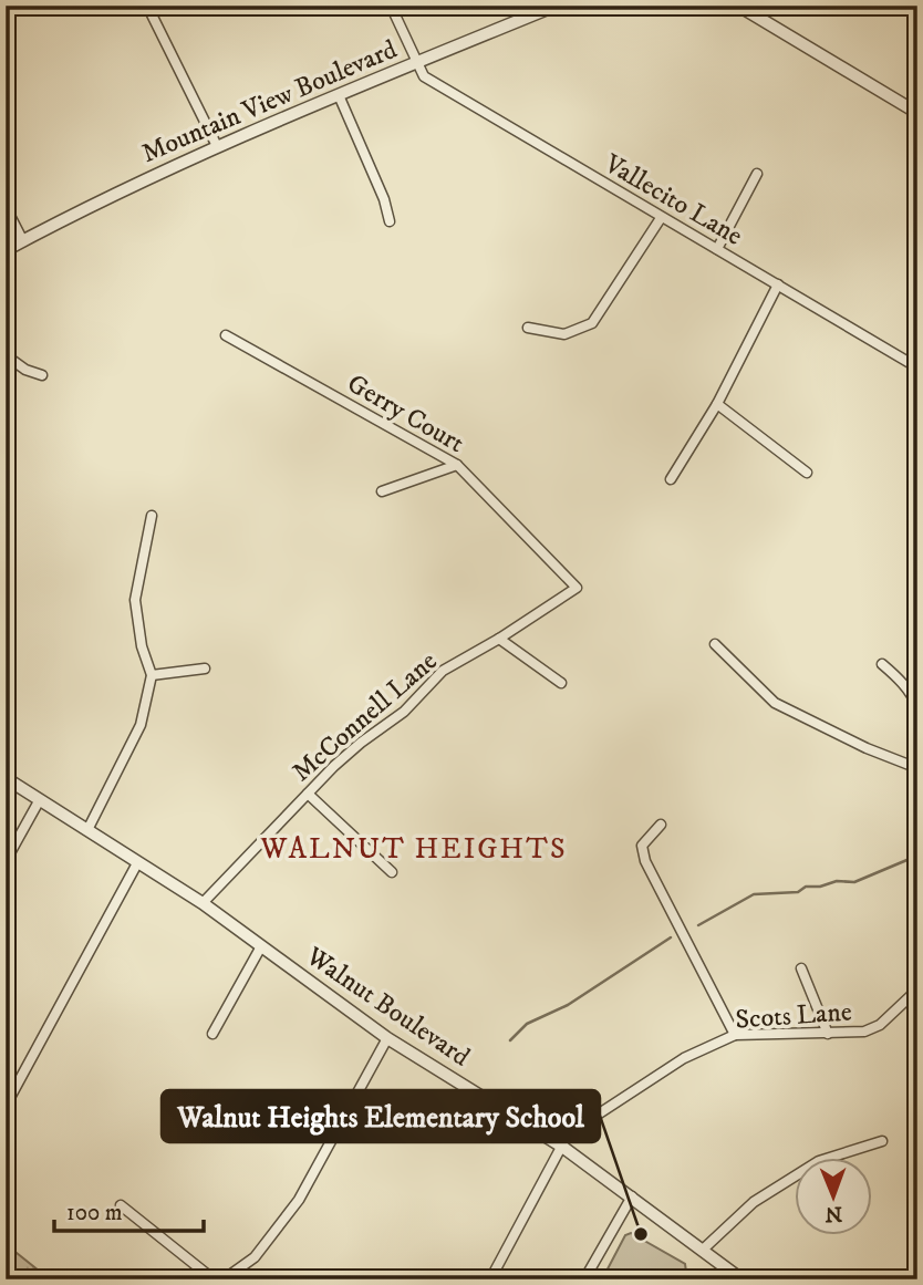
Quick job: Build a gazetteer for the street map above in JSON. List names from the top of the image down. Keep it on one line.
{"streets":{"street":["Mountain View Boulevard","Vallecito Lane","Gerry Court","McConnell Lane","Walnut Boulevard","Scots Lane"]},"crossings":[["Mountain View Boulevard","Vallecito Lane"],["Gerry Court","McConnell Lane"],["McConnell Lane","Walnut Boulevard"],["Walnut Boulevard","Scots Lane"]],"districts":["WALNUT HEIGHTS"],"places":["Walnut Heights Elementary School"],"scale_bar":"100 m","north":"bottom"}
